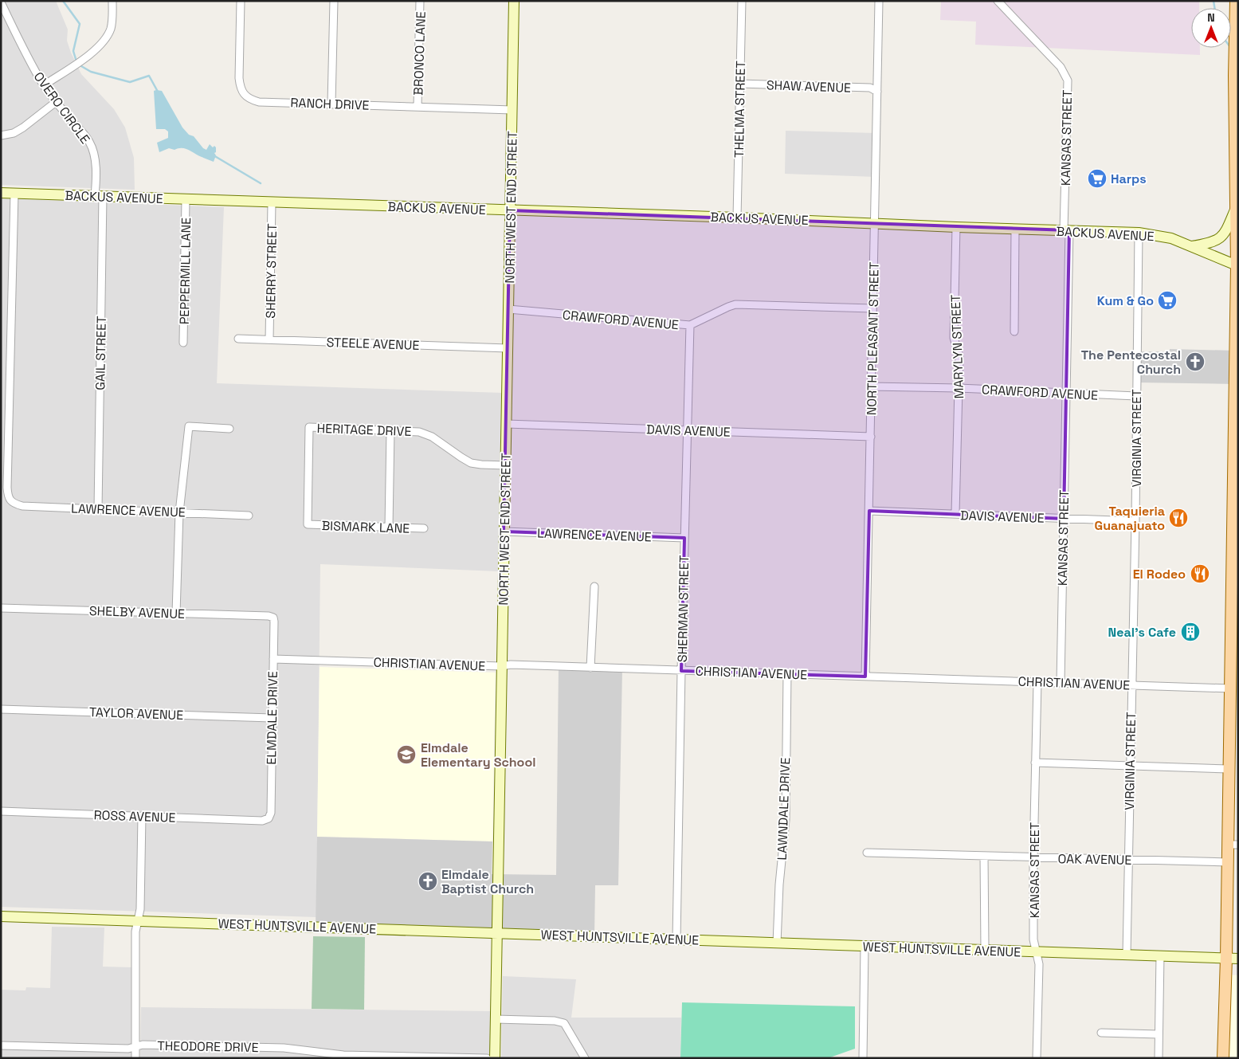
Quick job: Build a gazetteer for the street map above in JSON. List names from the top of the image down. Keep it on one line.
{"streets":{"street":["BRONCO LANE","SHAW AVENUE","RANCH DRIVE","OVERO CIRCLE","THELMA STREET","KANSAS STREET","BACKUS AVENUE","NORTH WEST END STREET","PEPPERMILL LANE","SHERRY STREET","CRAWFORD AVENUE","NORTH PLEASANT STREET","STEELE AVENUE","MARYLYN STREET","GAIL STREET","HERITAGE DRIVE","DAVIS AVENUE","VIRGINIA STREET","LAWRENCE AVENUE","BISMARK LANE","SHERMAN STREET","SHELBY AVENUE","CHRISTIAN AVENUE","TAYLOR AVENUE","ELMDALE DRIVE","LAWNDALE DRIVE","ROSS AVENUE","OAK AVENUE","WEST HUNTSVILLE AVENUE","THEODORE DRIVE"]},"crossings":[["BRONCO LANE","RANCH DRIVE"],["SHAW AVENUE","THELMA STREET"],["SHAW AVENUE","NORTH PLEASANT STREET"],["RANCH DRIVE","NORTH WEST END STREET"],["OVERO CIRCLE","BACKUS AVENUE"],["OVERO CIRCLE","GAIL STREET"],["THELMA STREET","BACKUS AVENUE"],["KANSAS STREET","BACKUS AVENUE"],["KANSAS STREET","CRAWFORD AVENUE"],["KANSAS STREET","DAVIS AVENUE"],["KANSAS STREET","CHRISTIAN AVENUE"],["KANSAS STREET","OAK AVENUE"],["KANSAS STREET","WEST HUNTSVILLE AVENUE"],["BACKUS AVENUE","NORTH WEST END STREET"],["BACKUS AVENUE","PEPPERMILL LANE"],["BACKUS AVENUE","SHERRY STREET"],["BACKUS AVENUE","NORTH PLEASANT STREET"],["BACKUS AVENUE","MARYLYN STREET"],["BACKUS AVENUE","GAIL STREET"],["BACKUS AVENUE","VIRGINIA STREET"],["BACKUS AVENUE","LAWRENCE AVENUE"],["NORTH WEST END STREET","CRAWFORD AVENUE"],["NORTH WEST END STREET","STEELE AVENUE"],["NORTH WEST END STREET","HERITAGE DRIVE"],["NORTH WEST END STREET","DAVIS AVENUE"],["NORTH WEST END STREET","LAWRENCE AVENUE"],["NORTH WEST END STREET","CHRISTIAN AVENUE"],["NORTH WEST END STREET","WEST HUNTSVILLE AVENUE"],["SHERRY STREET","STEELE AVENUE"],["CRAWFORD AVENUE","NORTH PLEASANT STREET"],["CRAWFORD AVENUE","MARYLYN STREET"],["CRAWFORD AVENUE","VIRGINIA STREET"],["CRAWFORD AVENUE","SHERMAN STREET"],["NORTH PLEASANT STREET","DAVIS AVENUE"],["NORTH PLEASANT STREET","CHRISTIAN AVENUE"],["MARYLYN STREET","DAVIS AVENUE"],["GAIL STREET","LAWRENCE AVENUE"],["HERITAGE DRIVE","BISMARK LANE"],["DAVIS AVENUE","VIRGINIA STREET"],["DAVIS AVENUE","SHERMAN STREET"],["VIRGINIA STREET","CHRISTIAN AVENUE"],["VIRGINIA STREET","OAK AVENUE"],["VIRGINIA STREET","WEST HUNTSVILLE AVENUE"],["LAWRENCE AVENUE","SHERMAN STREET"],["SHERMAN STREET","CHRISTIAN AVENUE"],["SHERMAN STREET","WEST HUNTSVILLE AVENUE"],["SHELBY AVENUE","ELMDALE DRIVE"],["CHRISTIAN AVENUE","ELMDALE DRIVE"],["CHRISTIAN AVENUE","LAWNDALE DRIVE"],["TAYLOR AVENUE","ELMDALE DRIVE"],["ELMDALE DRIVE","ROSS AVENUE"],["LAWNDALE DRIVE","WEST HUNTSVILLE AVENUE"]],"places":{"supermarket":["Harps","Kum & Go"],"church":["The Pentecostal Church","Elmdale Baptist Church"],"restaurant":["Taquieria Guanajuato","El Rodeo"],"building":["Neal's Cafe"],"school or university":["Elmdale Elementary School"]},"north":"top"}
